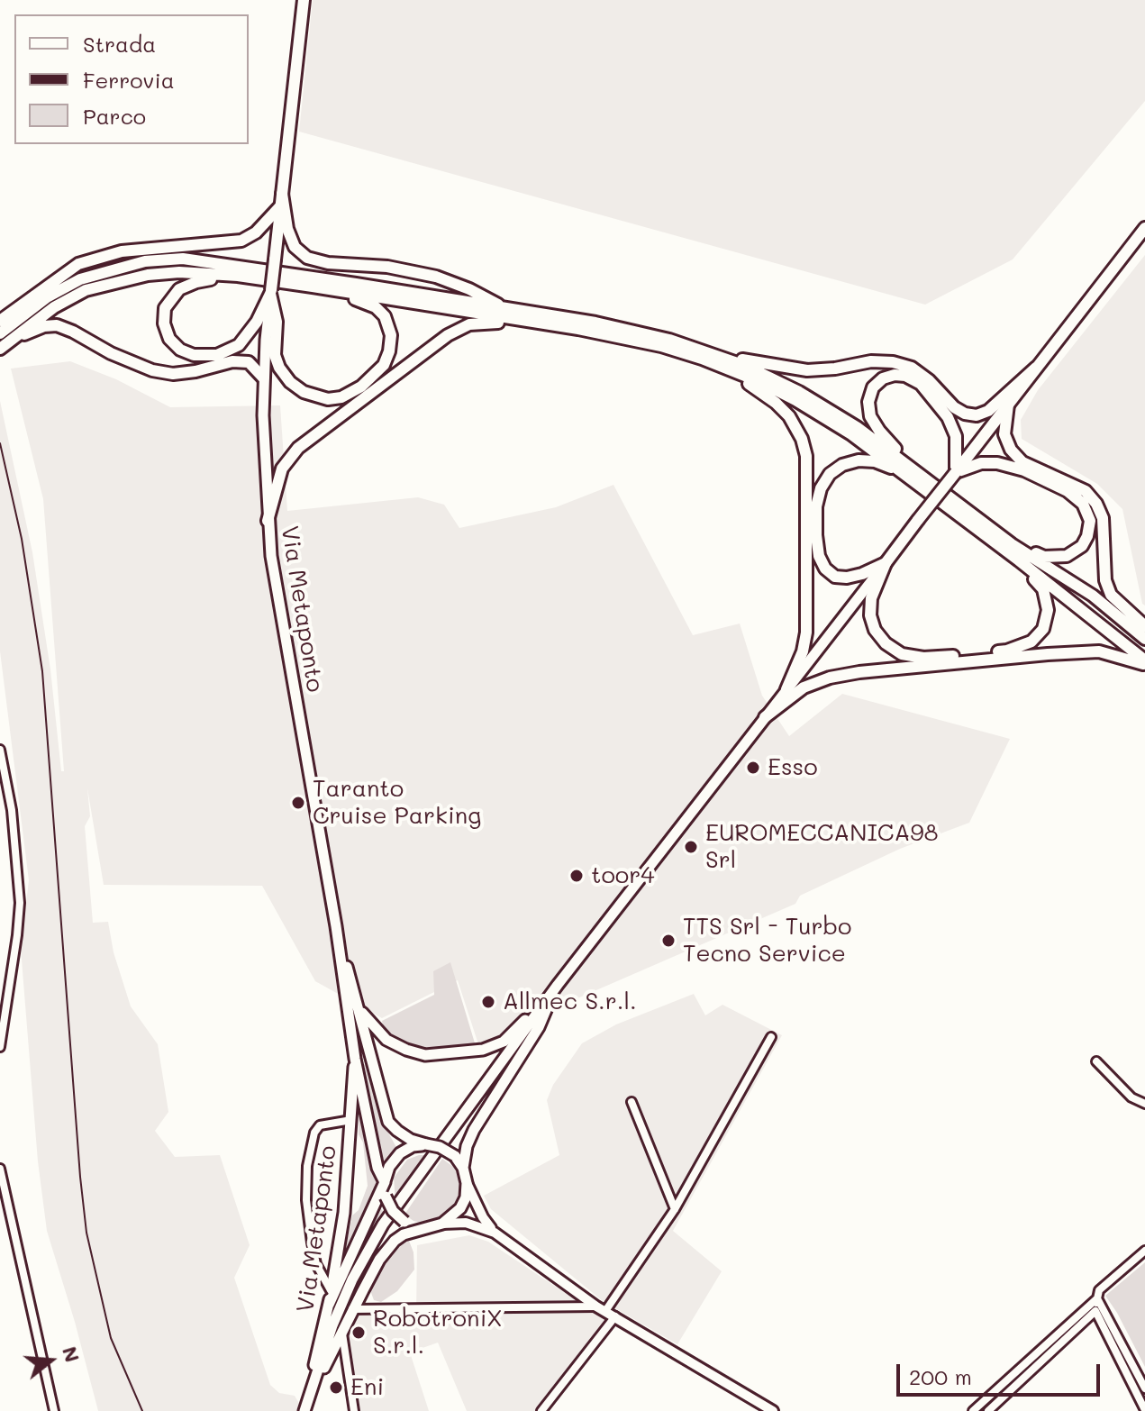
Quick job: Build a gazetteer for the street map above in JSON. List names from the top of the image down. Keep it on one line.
{"streets":{"main road":["Via Metaponto"]},"places":["Esso","Taranto Cruise Parking","EUROMECCANICA98 Srl","toor4","TTS Srl - Turbo Tecno Service","Allmec S.r.l.","RobotroniX S.r.l.","Eni"],"legend":["Strada","Ferrovia","Parco"],"scale_bar":"200 m","north":"right"}
